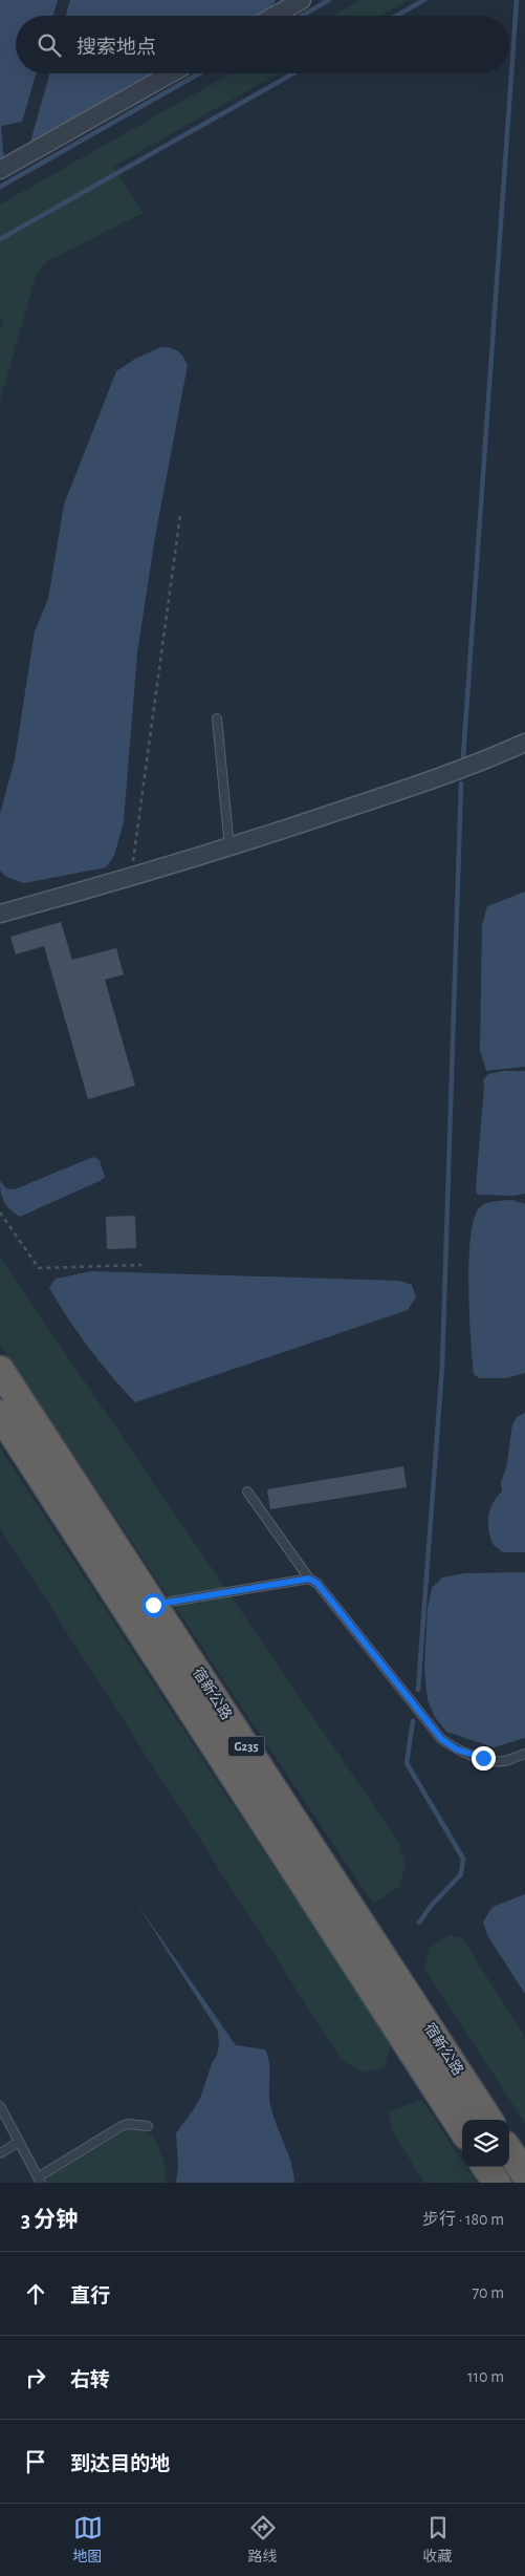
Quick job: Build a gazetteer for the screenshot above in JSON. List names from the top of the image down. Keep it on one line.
{"streets":{"highway":["宿新公路","G235"]},"page":{"search":"搜索地点","heading":["3 分钟","步行 · 180 m"],"list":[["直行","70 m"],["右转","110 m"],"到达目的地"],"nav":["地图","路线","收藏"]}}
